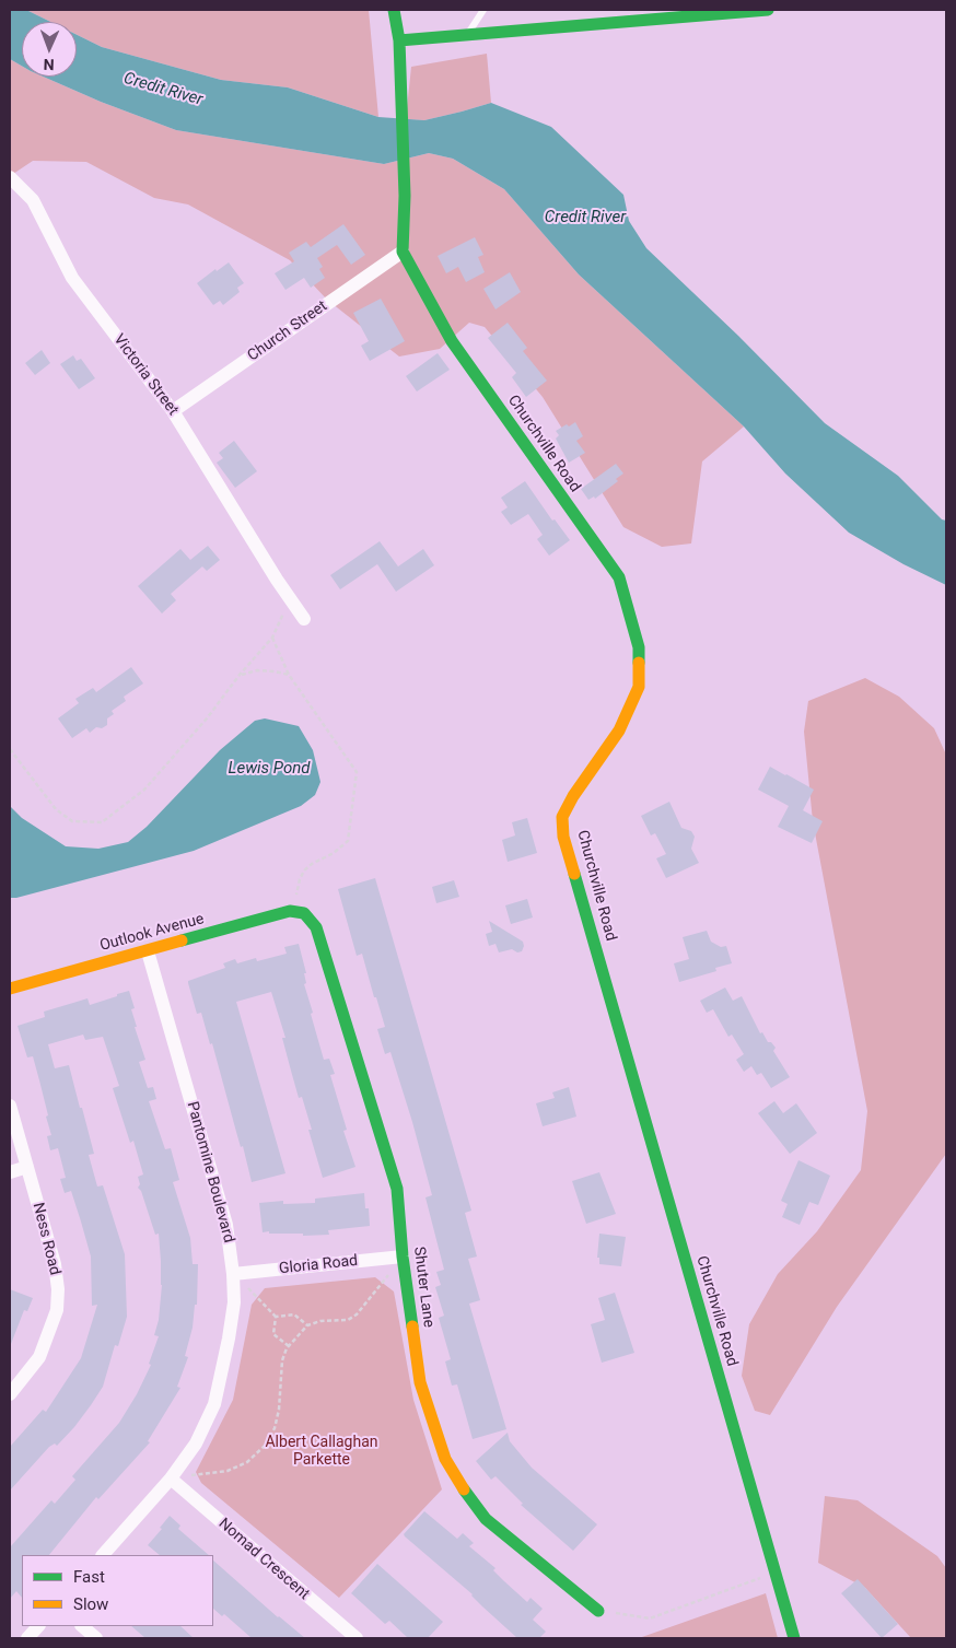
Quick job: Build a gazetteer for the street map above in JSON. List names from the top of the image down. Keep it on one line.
{"streets":{"street":["Church Street","Victoria Street","Churchville Road","Outlook Avenue","Pantomine Boulevard","Ness Road","Gloria Road","Shuter Lane","Nomad Crescent"]},"crossings":[["Church Street","Victoria Street"],["Church Street","Churchville Road"],["Outlook Avenue","Pantomine Boulevard"],["Outlook Avenue","Shuter Lane"],["Pantomine Boulevard","Gloria Road"],["Pantomine Boulevard","Nomad Crescent"],["Gloria Road","Shuter Lane"]],"water":["Credit River","Lewis Pond"],"parks":["Albert Callaghan Parkette"],"legend":["Fast","Slow"],"north":"bottom"}
